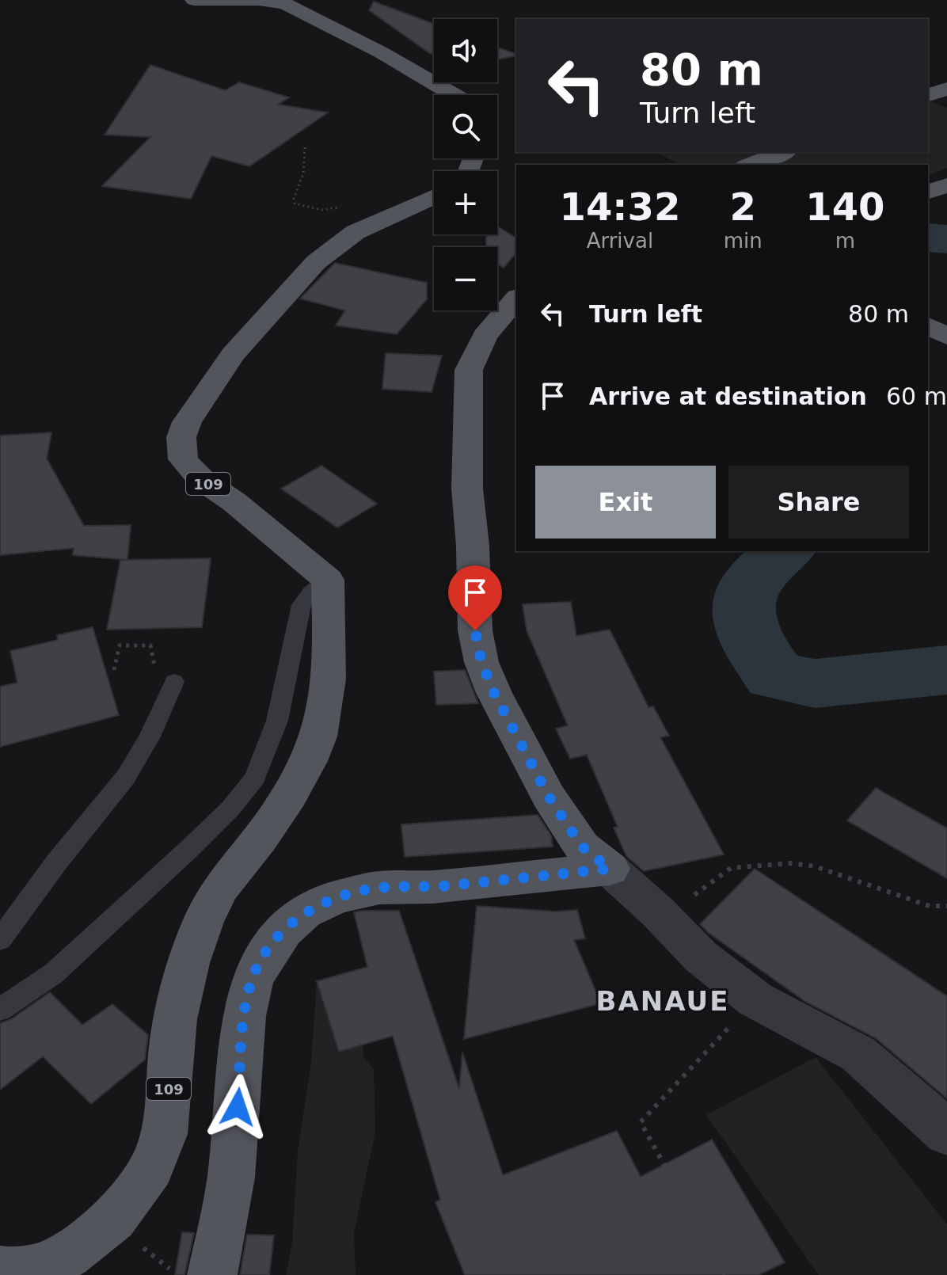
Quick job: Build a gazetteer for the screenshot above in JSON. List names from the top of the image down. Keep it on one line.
{"streets":{"main road":["109"]},"districts":["BANAUE"],"page":{"map_buttons":["+","−"],"turn":["80 m","Turn left"],"eta":["14:32","Arrival","2","min","140","m"],"list":[{"name":"Turn left","value":"80 m"},{"name":"Arrive at destination","value":"60 m"}],"buttons":["Exit","Share"]}}
